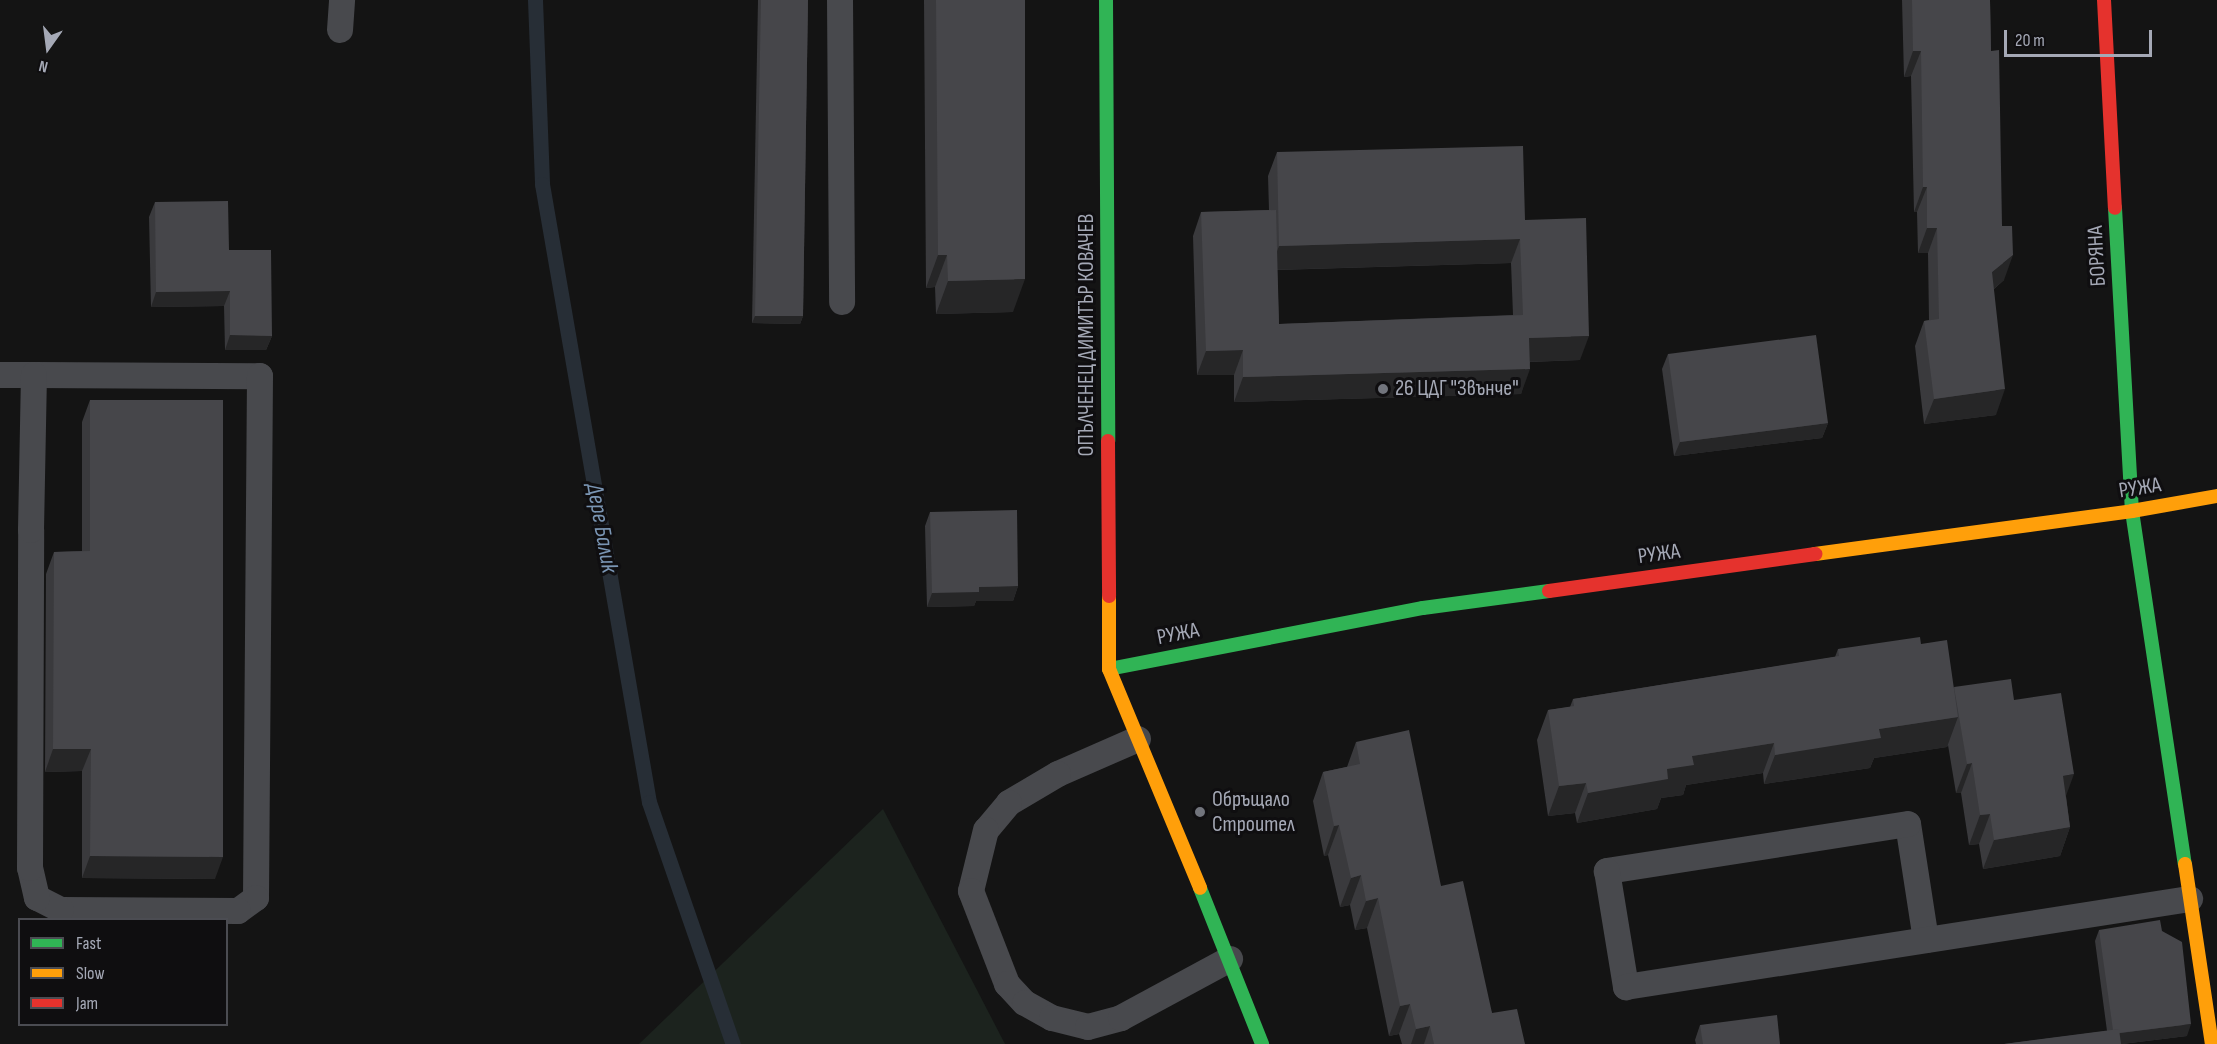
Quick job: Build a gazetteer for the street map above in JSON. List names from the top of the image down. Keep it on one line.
{"streets":{"street":["БОРЯНА","ОПЪЛЧЕНЕЦ ДИМИТЪР КОВАЧЕВ","РУЖА"]},"crossings":[["БОРЯНА","РУЖА"],["ОПЪЛЧЕНЕЦ ДИМИТЪР КОВАЧЕВ","РУЖА"]],"water":["Дере Балик"],"places":["26 ЦДГ \"Звънче\"","Обръщало Строител"],"legend":["Fast","Slow","Jam"],"scale_bar":"20 m","north":"bottom"}
